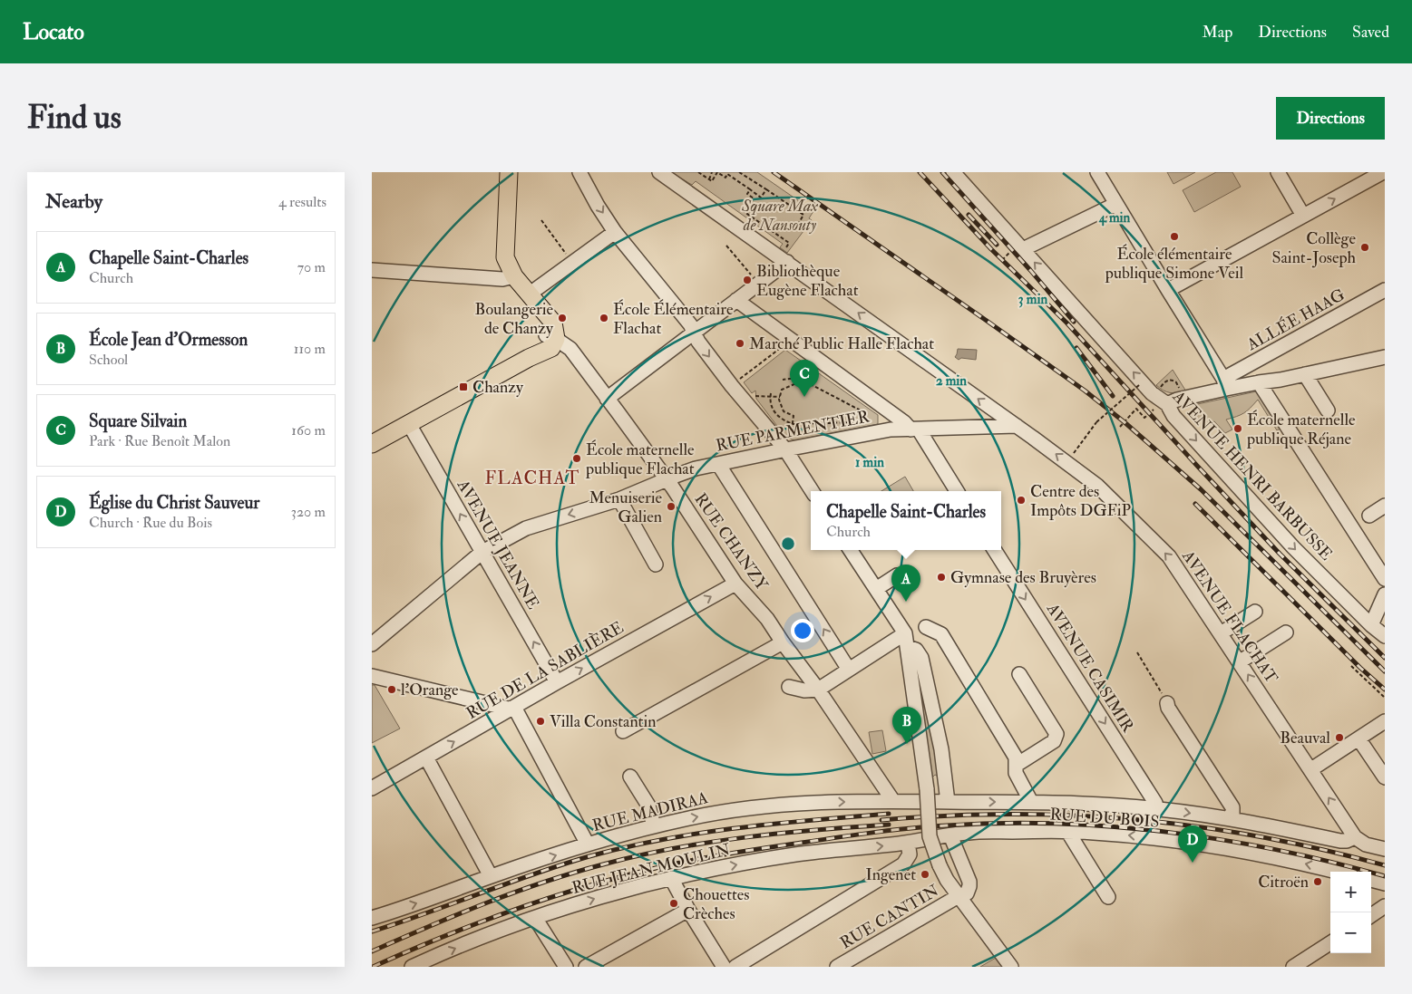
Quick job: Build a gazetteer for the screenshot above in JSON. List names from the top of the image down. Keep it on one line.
{"streets":{"street":["ALLÉE HAAG","RUE PARMENTIER","AVENUE HENRI BARBUSSE","RUE CHANZY","AVENUE JEANNE","AVENUE FLACHAT","AVENUE CASIMIR","RUE DE LA SABLIÈRE","RUE MADIRAA","RUE DU BOIS","RUE JEAN MOULIN","RUE CANTIN"]},"crossings":[["RUE PARMENTIER","RUE CHANZY"],["RUE PARMENTIER","AVENUE JEANNE"],["RUE PARMENTIER","AVENUE FLACHAT"],["RUE CHANZY","RUE DE LA SABLIÈRE"],["RUE CHANZY","RUE MADIRAA"],["AVENUE JEANNE","RUE DE LA SABLIÈRE"],["AVENUE FLACHAT","RUE MADIRAA"],["AVENUE CASIMIR","RUE MADIRAA"],["RUE DU BOIS","RUE JEAN MOULIN"]],"one_way":["AVENUE JEANNE","RUE MADIRAA","RUE DU BOIS","RUE JEAN MOULIN"],"districts":["FLACHAT"],"parks":["Square Max de Nansouty"],"places":{"other":["École élémentaire publique Simone Veil","Collège Saint-Joseph","Bibliothèque Eugène Flachat","Boulangerie de Chanzy","École Élémentaire Flachat","Marché Public Halle Flachat","École maternelle publique Réjane","École maternelle publique Flachat","Centre des Impôts DGFiP","Menuiserie Galien","Gymnase des Bruyères","l'Orange","Villa Constantin","Beauval","Ingenet","Citroën","Chouettes Crèches"],"transit":["Chanzy"]},"page":{"header":"Locato","nav":["Map","Directions","Saved"],"buttons":"Directions","title":"Find us","heading":["Nearby","4 results"],"list":[{"mark":"A","name":"Chapelle Saint-Charles","note":"Church","value":"70 m"},{"mark":"B","name":"École Jean d'Ormesson","note":"School","value":"110 m"},{"mark":"C","name":"Square Silvain","note":"Park · Rue Benoît Malon","value":"160 m"},{"mark":"D","name":"Église du Christ Sauveur","note":"Church · Rue du Bois","value":"320 m"}],"pins":["C","A","B","D"],"popup":["Chapelle Saint-Charles","Church"],"map_buttons":["+","−"]},"rings":["4 min","3 min","2 min","1 min"]}
